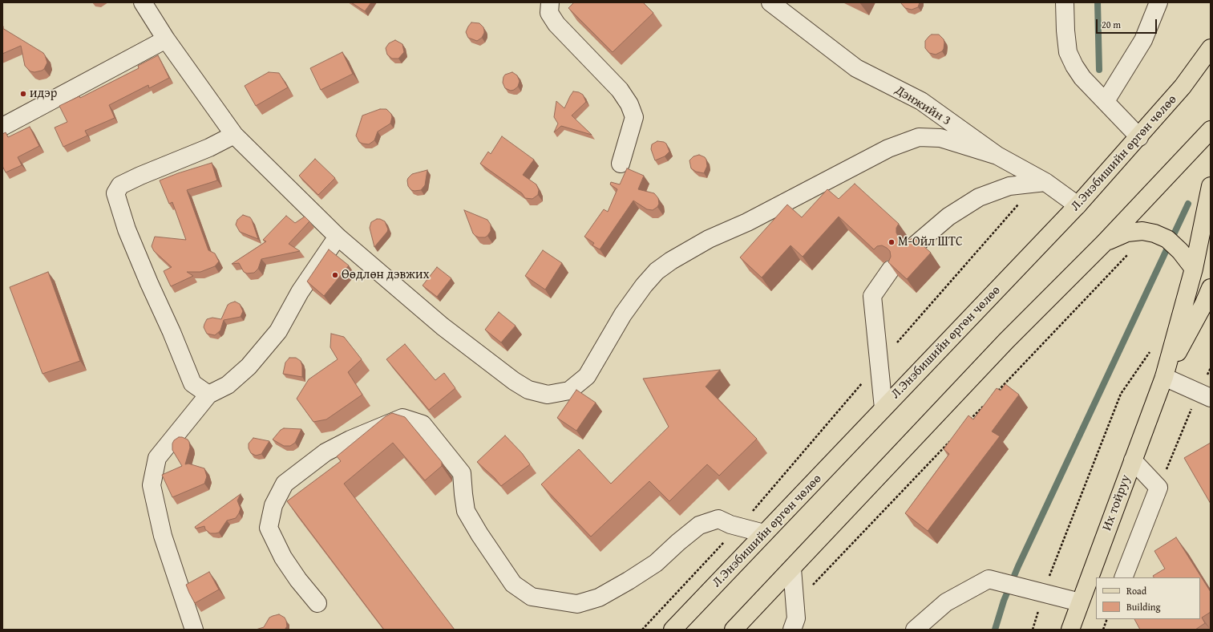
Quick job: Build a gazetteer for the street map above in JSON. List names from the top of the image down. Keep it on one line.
{"streets":{"main road":["Л.Энэбишийн өргөн чөлөө","Их тойруу"],"street":["Дэнжийн 3"]},"crossings":[["Дэнжийн 3","Л.Энэбишийн өргөн чөлөө"]],"places":["идэр","М-Ойл ШТС","Өөдлөн дэвжих"],"legend":["Road","Building"],"scale_bar":"20 m"}
